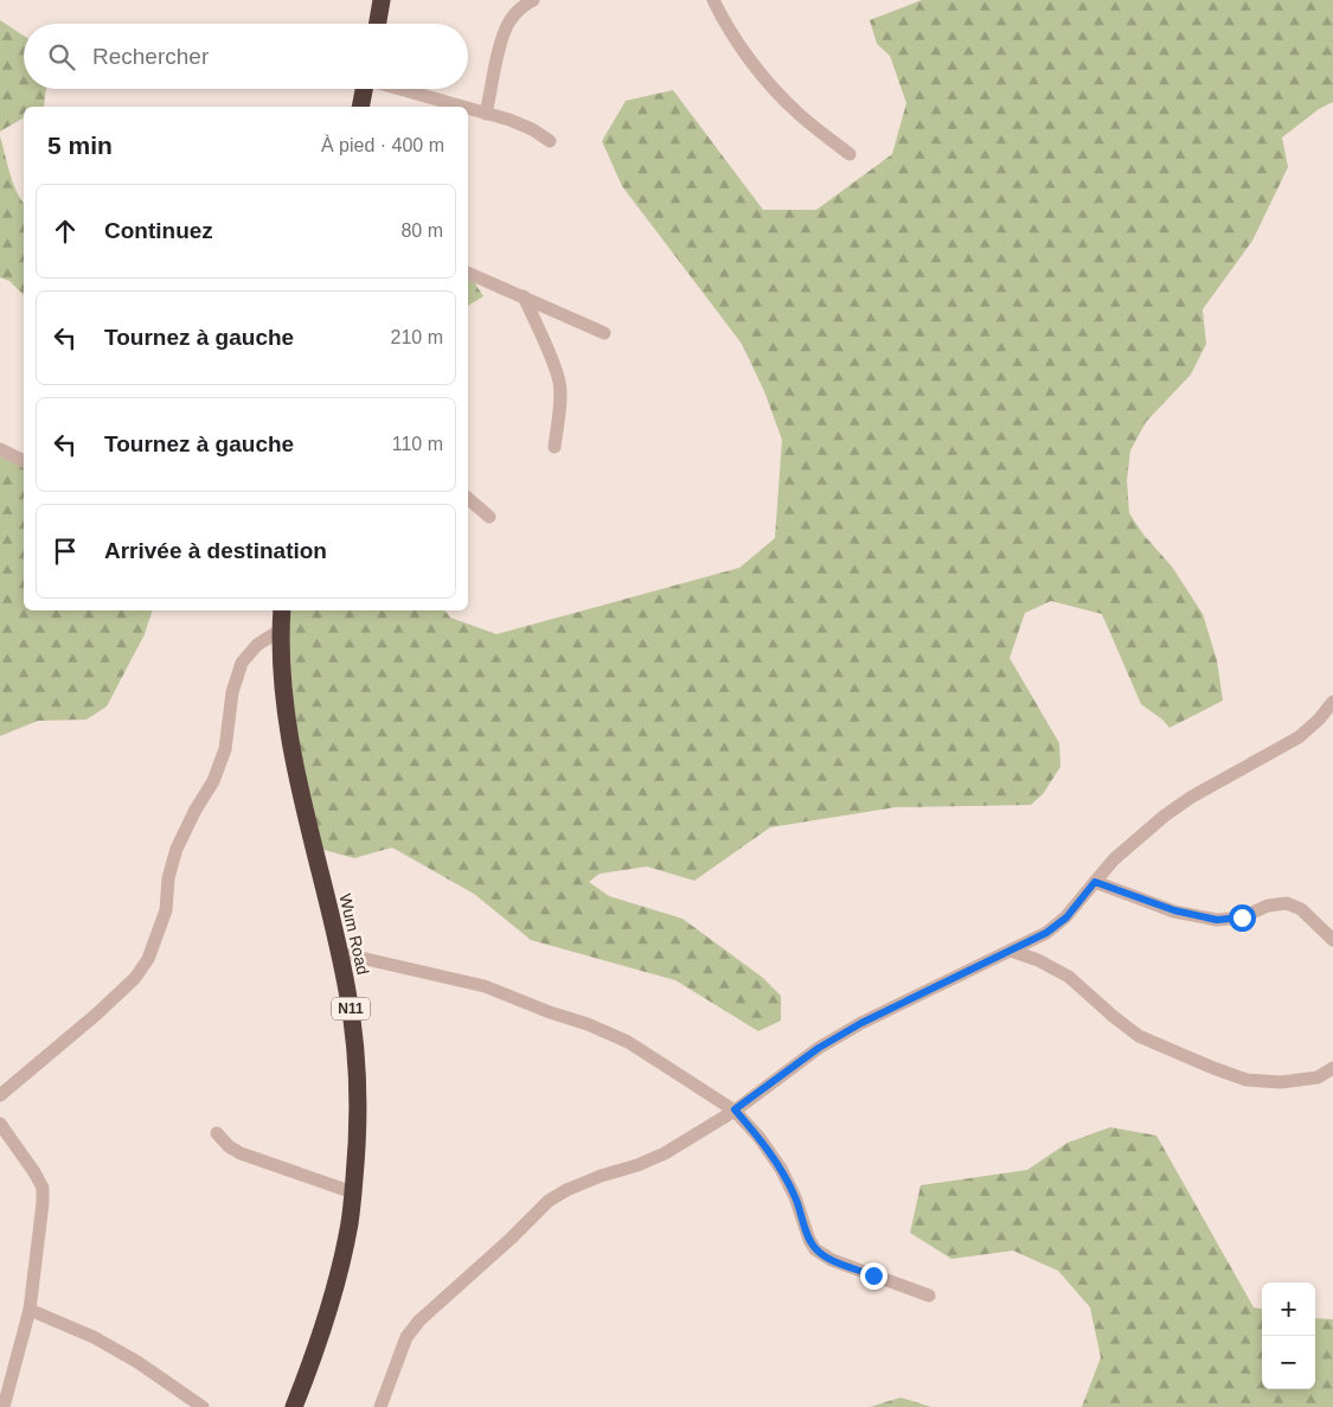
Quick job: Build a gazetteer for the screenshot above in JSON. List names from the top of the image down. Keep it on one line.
{"streets":{"highway":["Wum Road","N11"]},"page":{"search":"Rechercher","heading":["5 min","À pied · 400 m"],"list":[["Continuez","80 m"],["Tournez à gauche","210 m"],["Tournez à gauche","110 m"],"Arrivée à destination"],"map_buttons":["+","−"]}}
